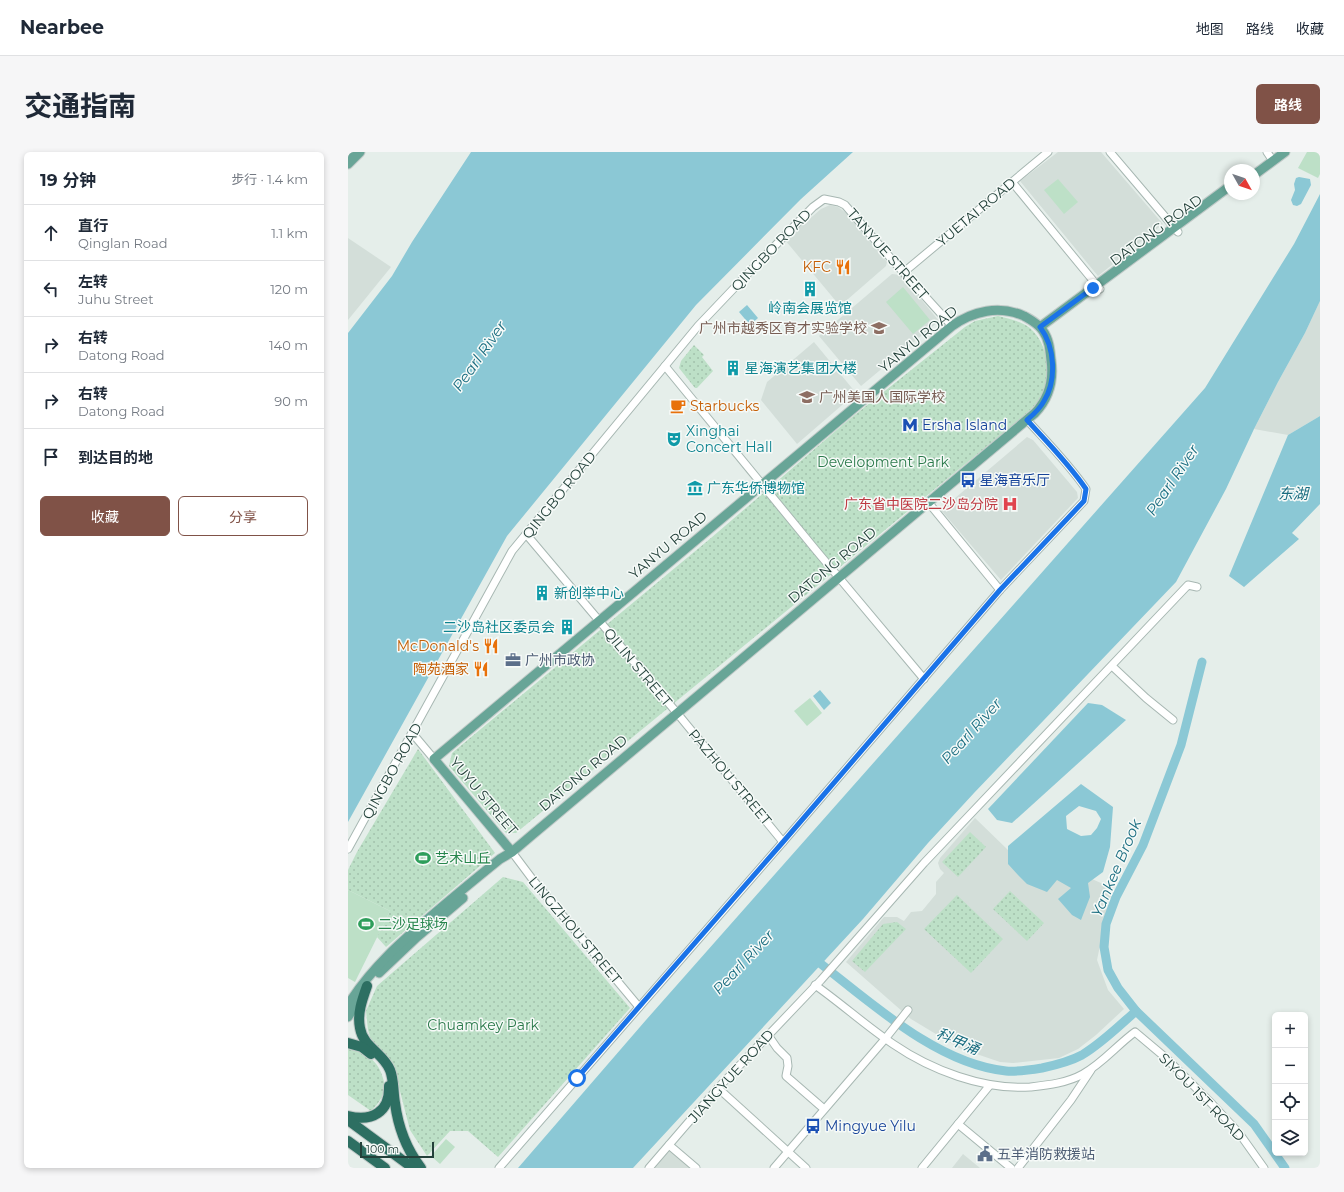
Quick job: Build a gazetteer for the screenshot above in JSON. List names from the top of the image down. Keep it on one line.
{"streets":{"main road":["DATONG ROAD","YANYU ROAD","YUYU STREET"],"street":["YUETAI ROAD","QINGBO ROAD","TANYUE STREET","QILIN STREET","PAZHOU STREET","LINGZHOU STREET","JIANGYUE ROAD","SIYOU 1ST ROAD"]},"crossings":[["YUETAI ROAD","TANYUE STREET"],["DATONG ROAD","YANYU ROAD"],["DATONG ROAD","QILIN STREET"],["DATONG ROAD","PAZHOU STREET"],["DATONG ROAD","YUYU STREET"],["DATONG ROAD","LINGZHOU STREET"],["QINGBO ROAD","TANYUE STREET"],["QINGBO ROAD","QILIN STREET"],["TANYUE STREET","YANYU ROAD"],["YANYU ROAD","QILIN STREET"],["YANYU ROAD","YUYU STREET"],["QILIN STREET","PAZHOU STREET"],["YUYU STREET","LINGZHOU STREET"]],"water":["Pearl River","东湖","Yankee Brook","科甲涌"],"parks":["Development Park","Chuamkey Park"],"places":{"restaurant":["KFC","McDonald's","陶苑酒家"],"building":["岭南会展览馆","星海演艺集团大楼","新创举中心","二沙岛社区委员会"],"school or university":["广州市越秀区育才实验学校","广州美国人国际学校"],"cafe":["Starbucks"],"metro station":["Ersha Island"],"theatre":["Xinghai Concert Hall"],"bus stop":["星海音乐厅","Mingyue Yilu"],"museum":["广东华侨博物馆"],"hospital":["广东省中医院二沙岛分院"],"office":["广州市政协"],"sports":["艺术山丘","二沙足球场"],"public building":["五羊消防救援站"]},"scale_bar":"100 m","north":"bottom right","page":{"header":"Nearbee","nav":["地图","路线","收藏"],"title":"交通指南","buttons":["路线",["收藏","分享"]],"heading":["19 分钟","步行 · 1.4 km"],"list":[["直行","Qinglan Road","1.1 km"],["左转","Juhu Street","120 m"],["右转","Datong Road","140 m"],["右转","Datong Road","90 m"],"到达目的地"],"map_buttons":["+","−"],"scale":"100 m"}}
